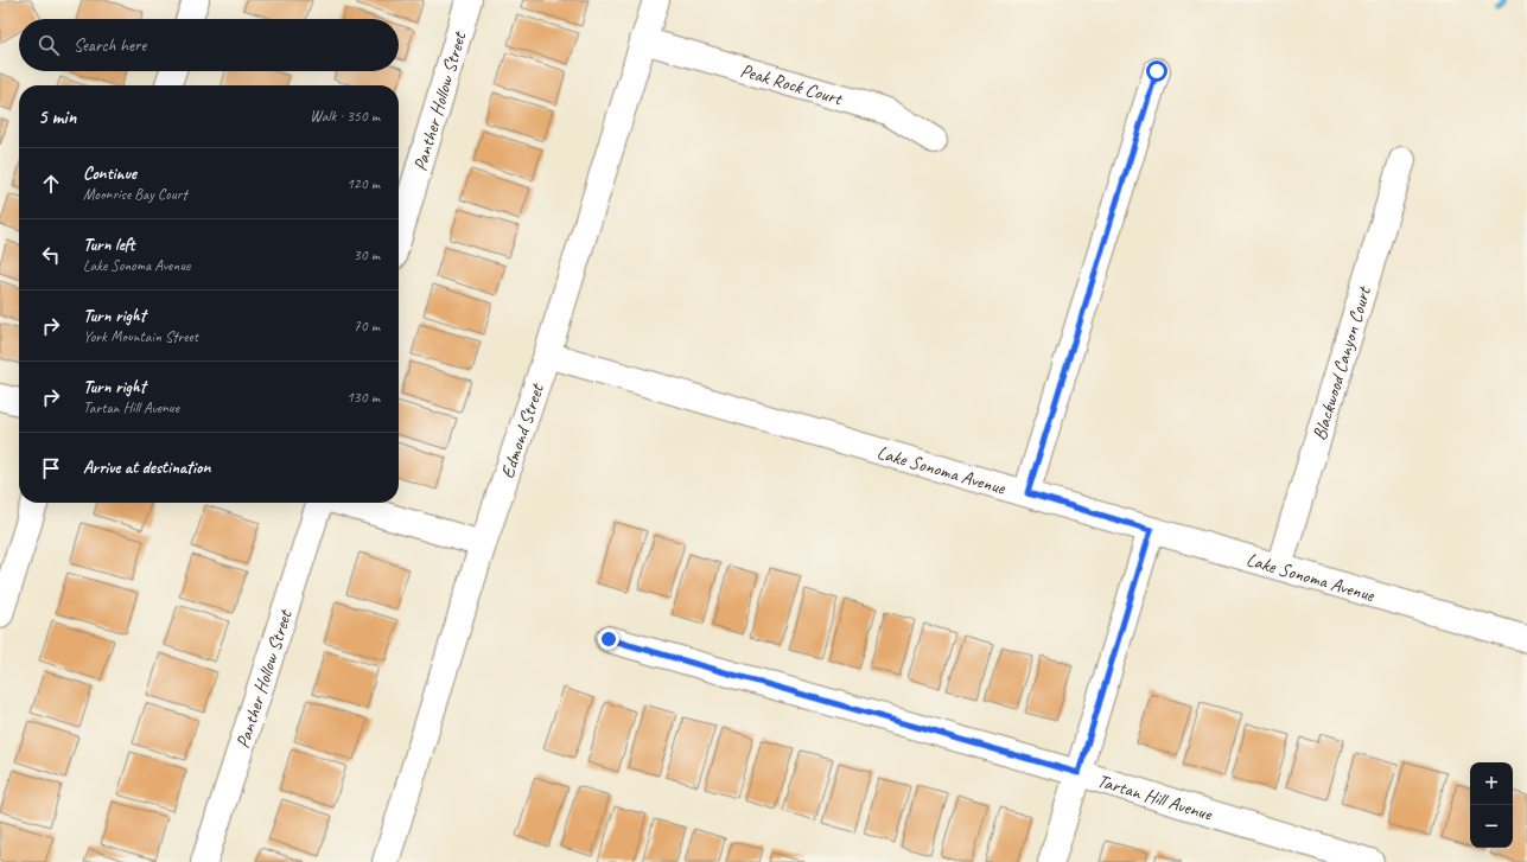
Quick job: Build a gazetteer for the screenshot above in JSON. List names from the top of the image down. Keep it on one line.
{"streets":{"street":["Peak Rock Court","Panther Hollow Street","Blackwood Canyon Court","Edmond Street","Lake Sonoma Avenue","Tartan Hill Avenue"]},"crossings":[["Peak Rock Court","Edmond Street"],["Blackwood Canyon Court","Lake Sonoma Avenue"],["Edmond Street","Lake Sonoma Avenue"]],"page":{"search":"Search here","heading":["5 min","Walk · 350 m"],"list":[["Continue","Moonrise Bay Court","120 m"],["Turn left","Lake Sonoma Avenue","30 m"],["Turn right","York Mountain Street","70 m"],["Turn right","Tartan Hill Avenue","130 m"],"Arrive at destination"],"map_buttons":["+","−"]}}
